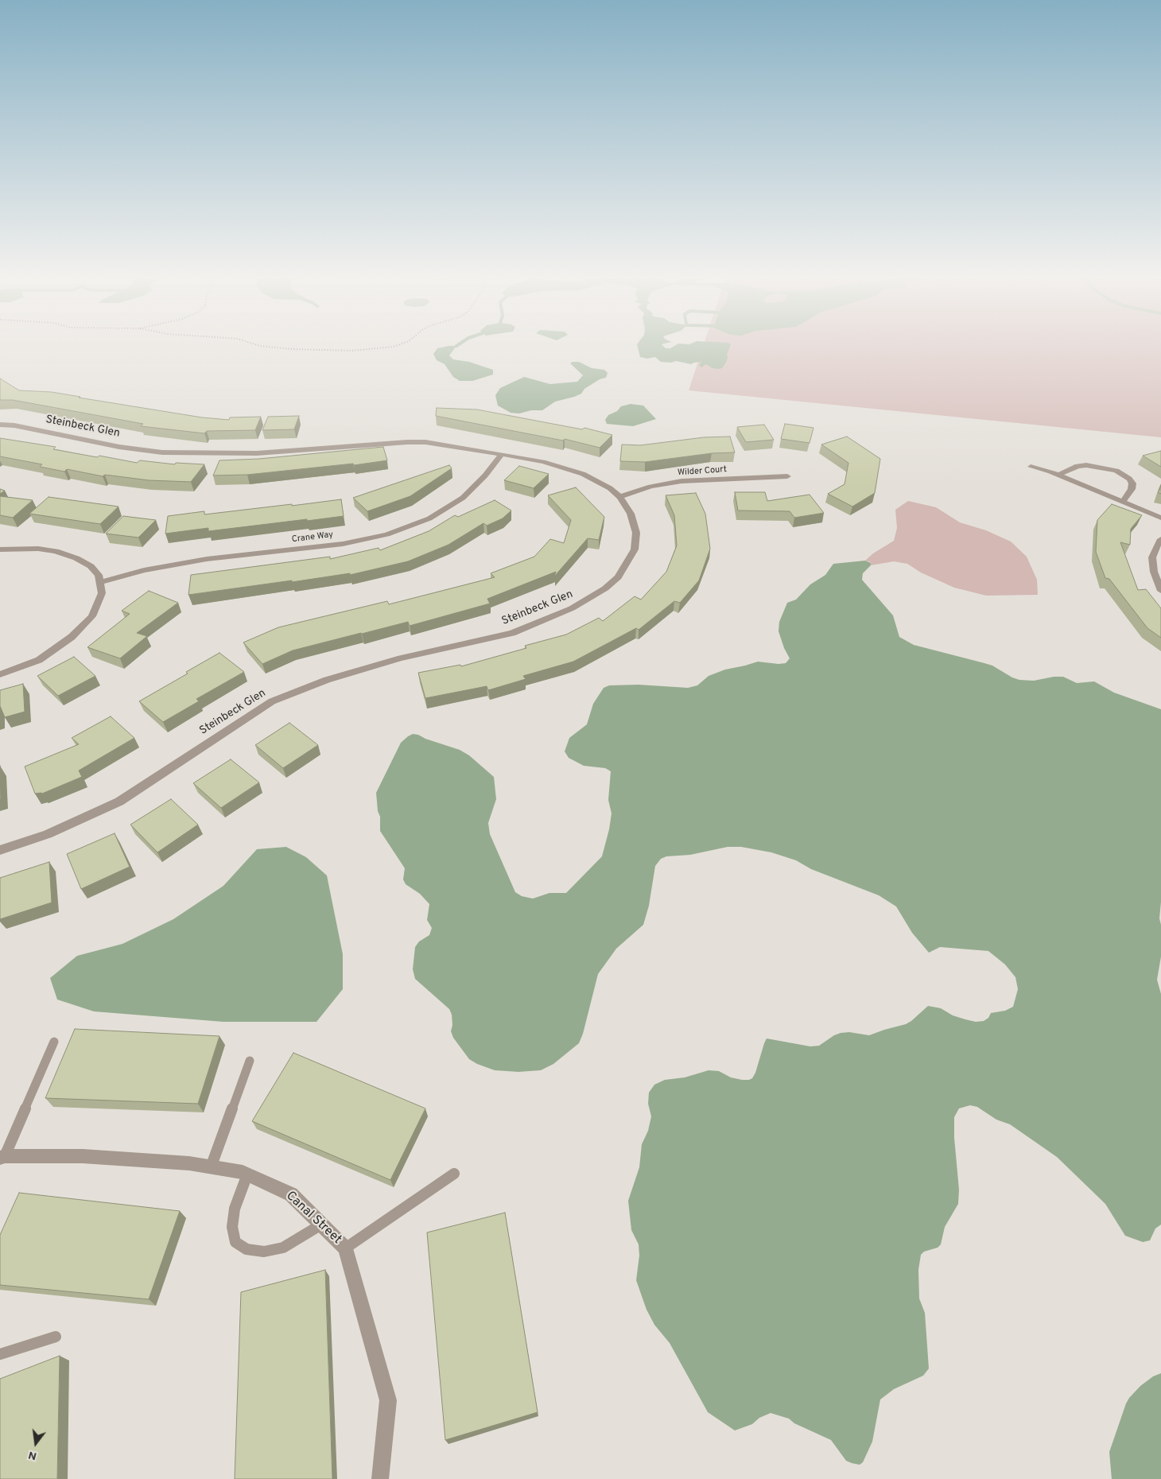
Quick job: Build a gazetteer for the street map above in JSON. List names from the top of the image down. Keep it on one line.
{"streets":{"street":["Steinbeck Glen","Wilder Court","Crane Way","Canal Street"]},"crossings":[["Steinbeck Glen","Wilder Court"],["Steinbeck Glen","Crane Way"]],"north":"bottom"}
